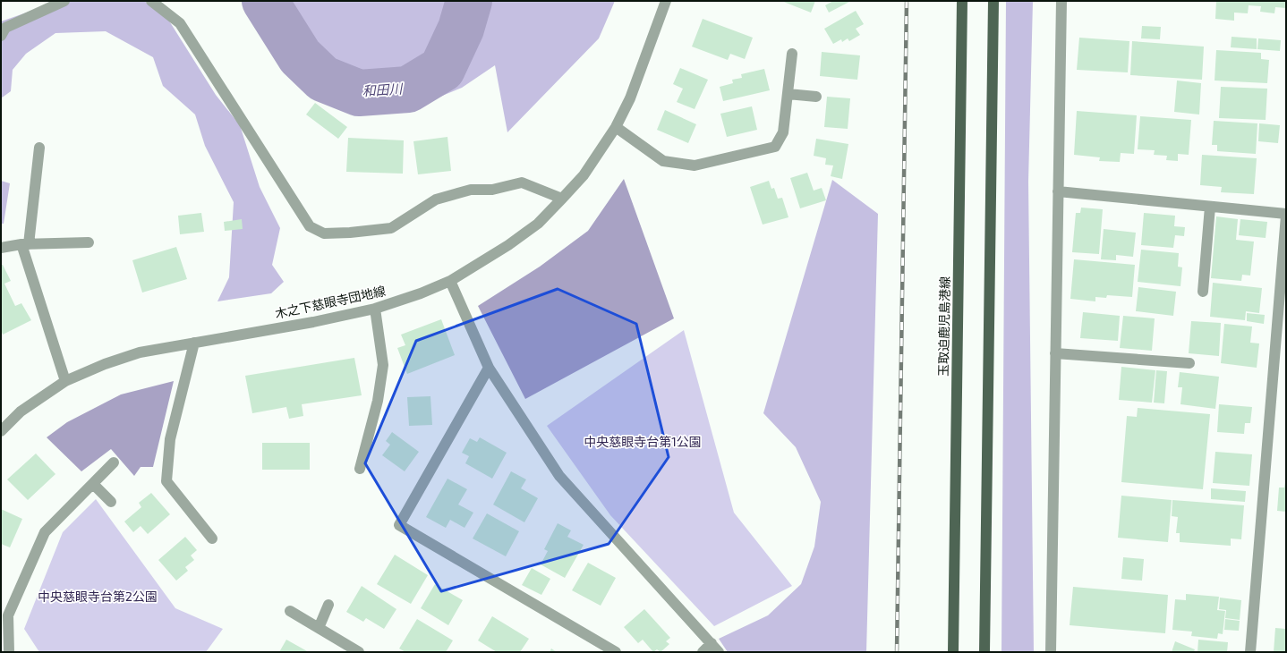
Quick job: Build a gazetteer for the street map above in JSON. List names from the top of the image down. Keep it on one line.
{"streets":{"main road":["玉取迫鹿児島港線"],"street":["木之下慈眼寺団地線"]},"water":["和田川"],"parks":["中央慈眼寺台第1公園","中央慈眼寺台第2公園"]}
